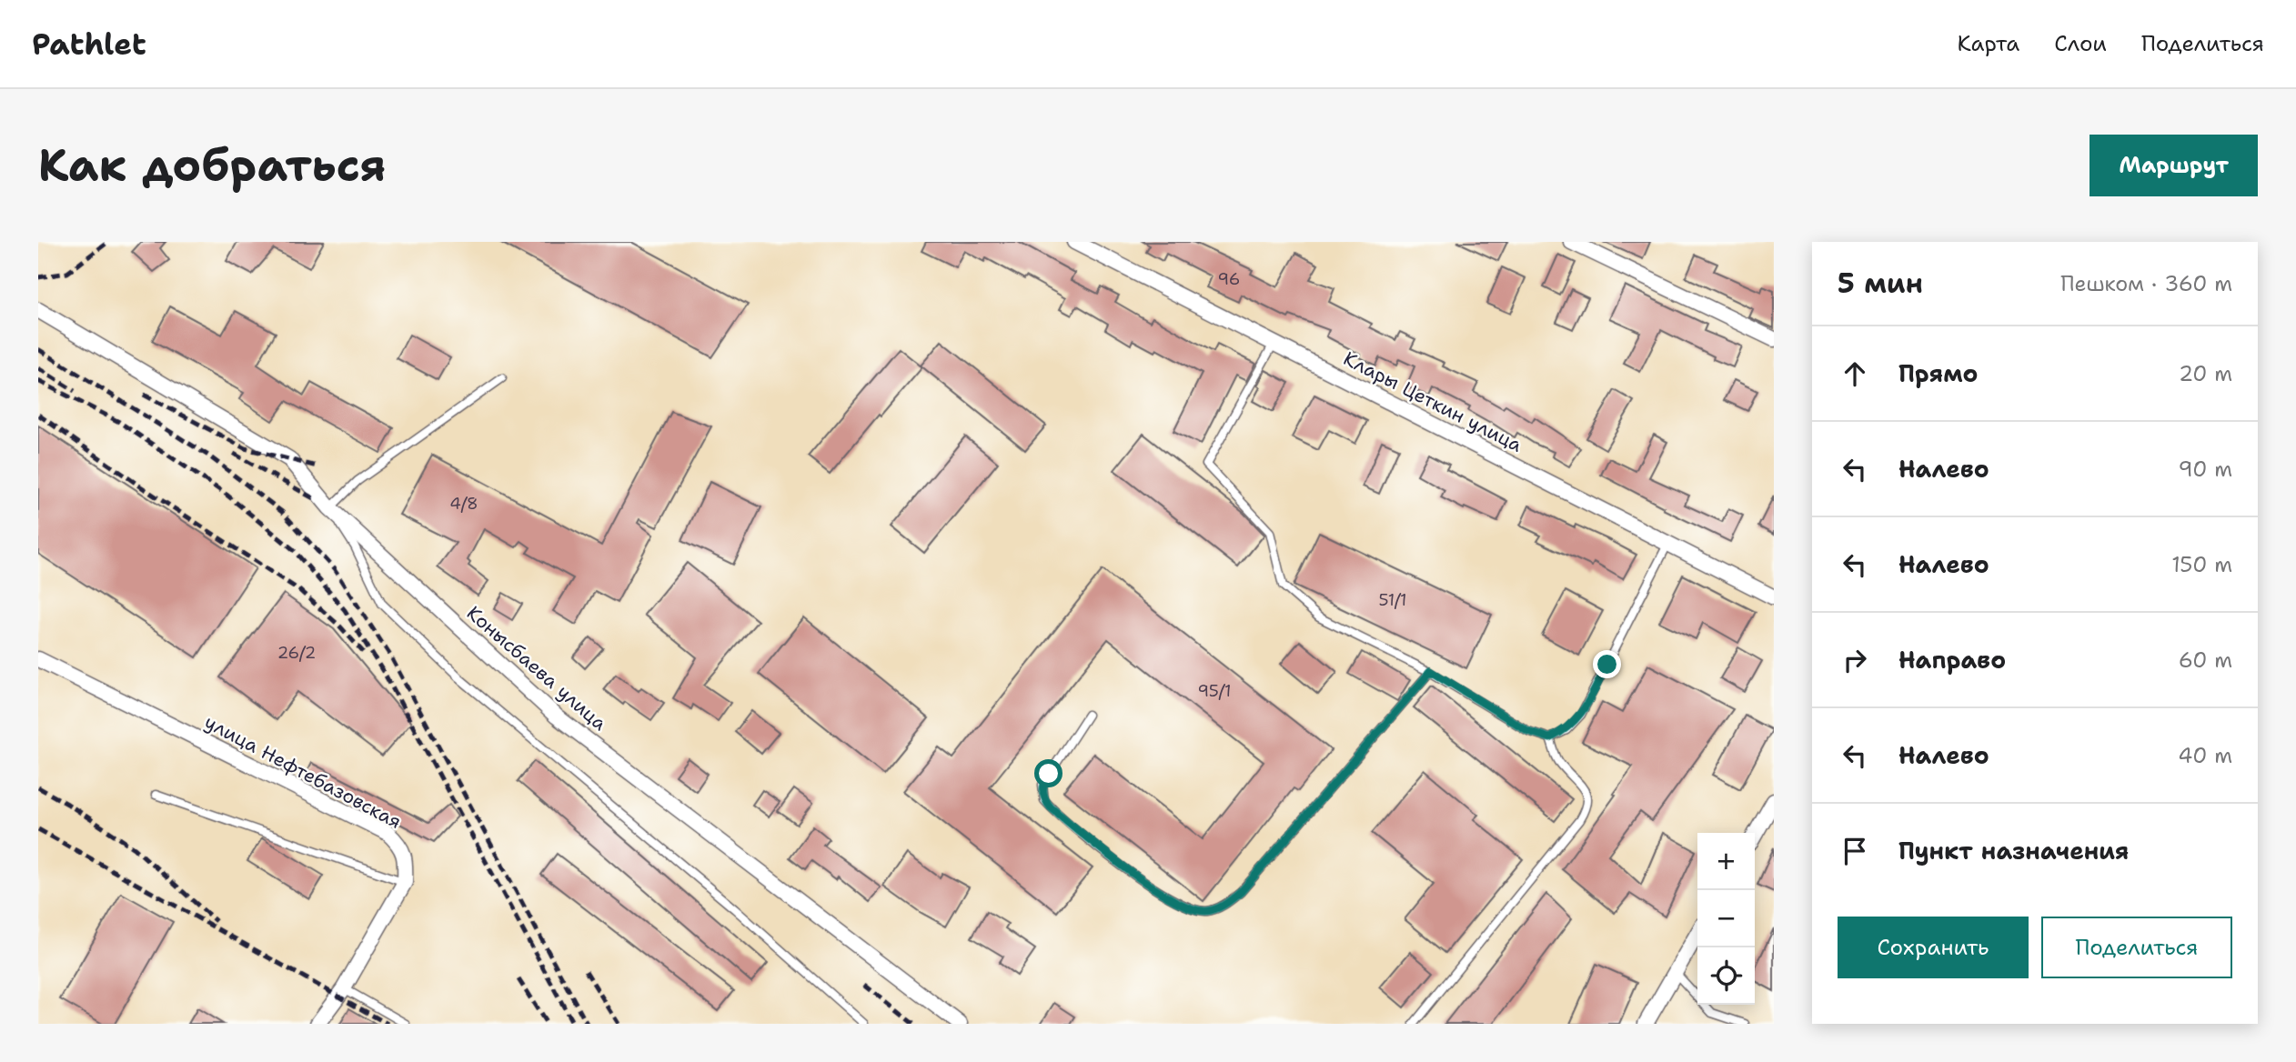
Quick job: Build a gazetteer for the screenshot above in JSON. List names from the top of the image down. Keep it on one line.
{"streets":{"street":["Клары Цеткин улица","Конысбаева улица","улица Нефтебазовская"]},"house_numbers":["96","4/8","51/1","26/2","95/1"],"page":{"header":"Pathlet","nav":["Карта","Слои","Поделиться"],"buttons":["Маршрут",["Сохранить","Поделиться"]],"title":"Как добраться","heading":["5 мин","Пешком · 360 m"],"list":[["Прямо","20 m"],["Налево","90 m"],["Налево","150 m"],["Направо","60 m"],["Налево","40 m"],"Пункт назначения"],"map_buttons":["+","−"]}}
